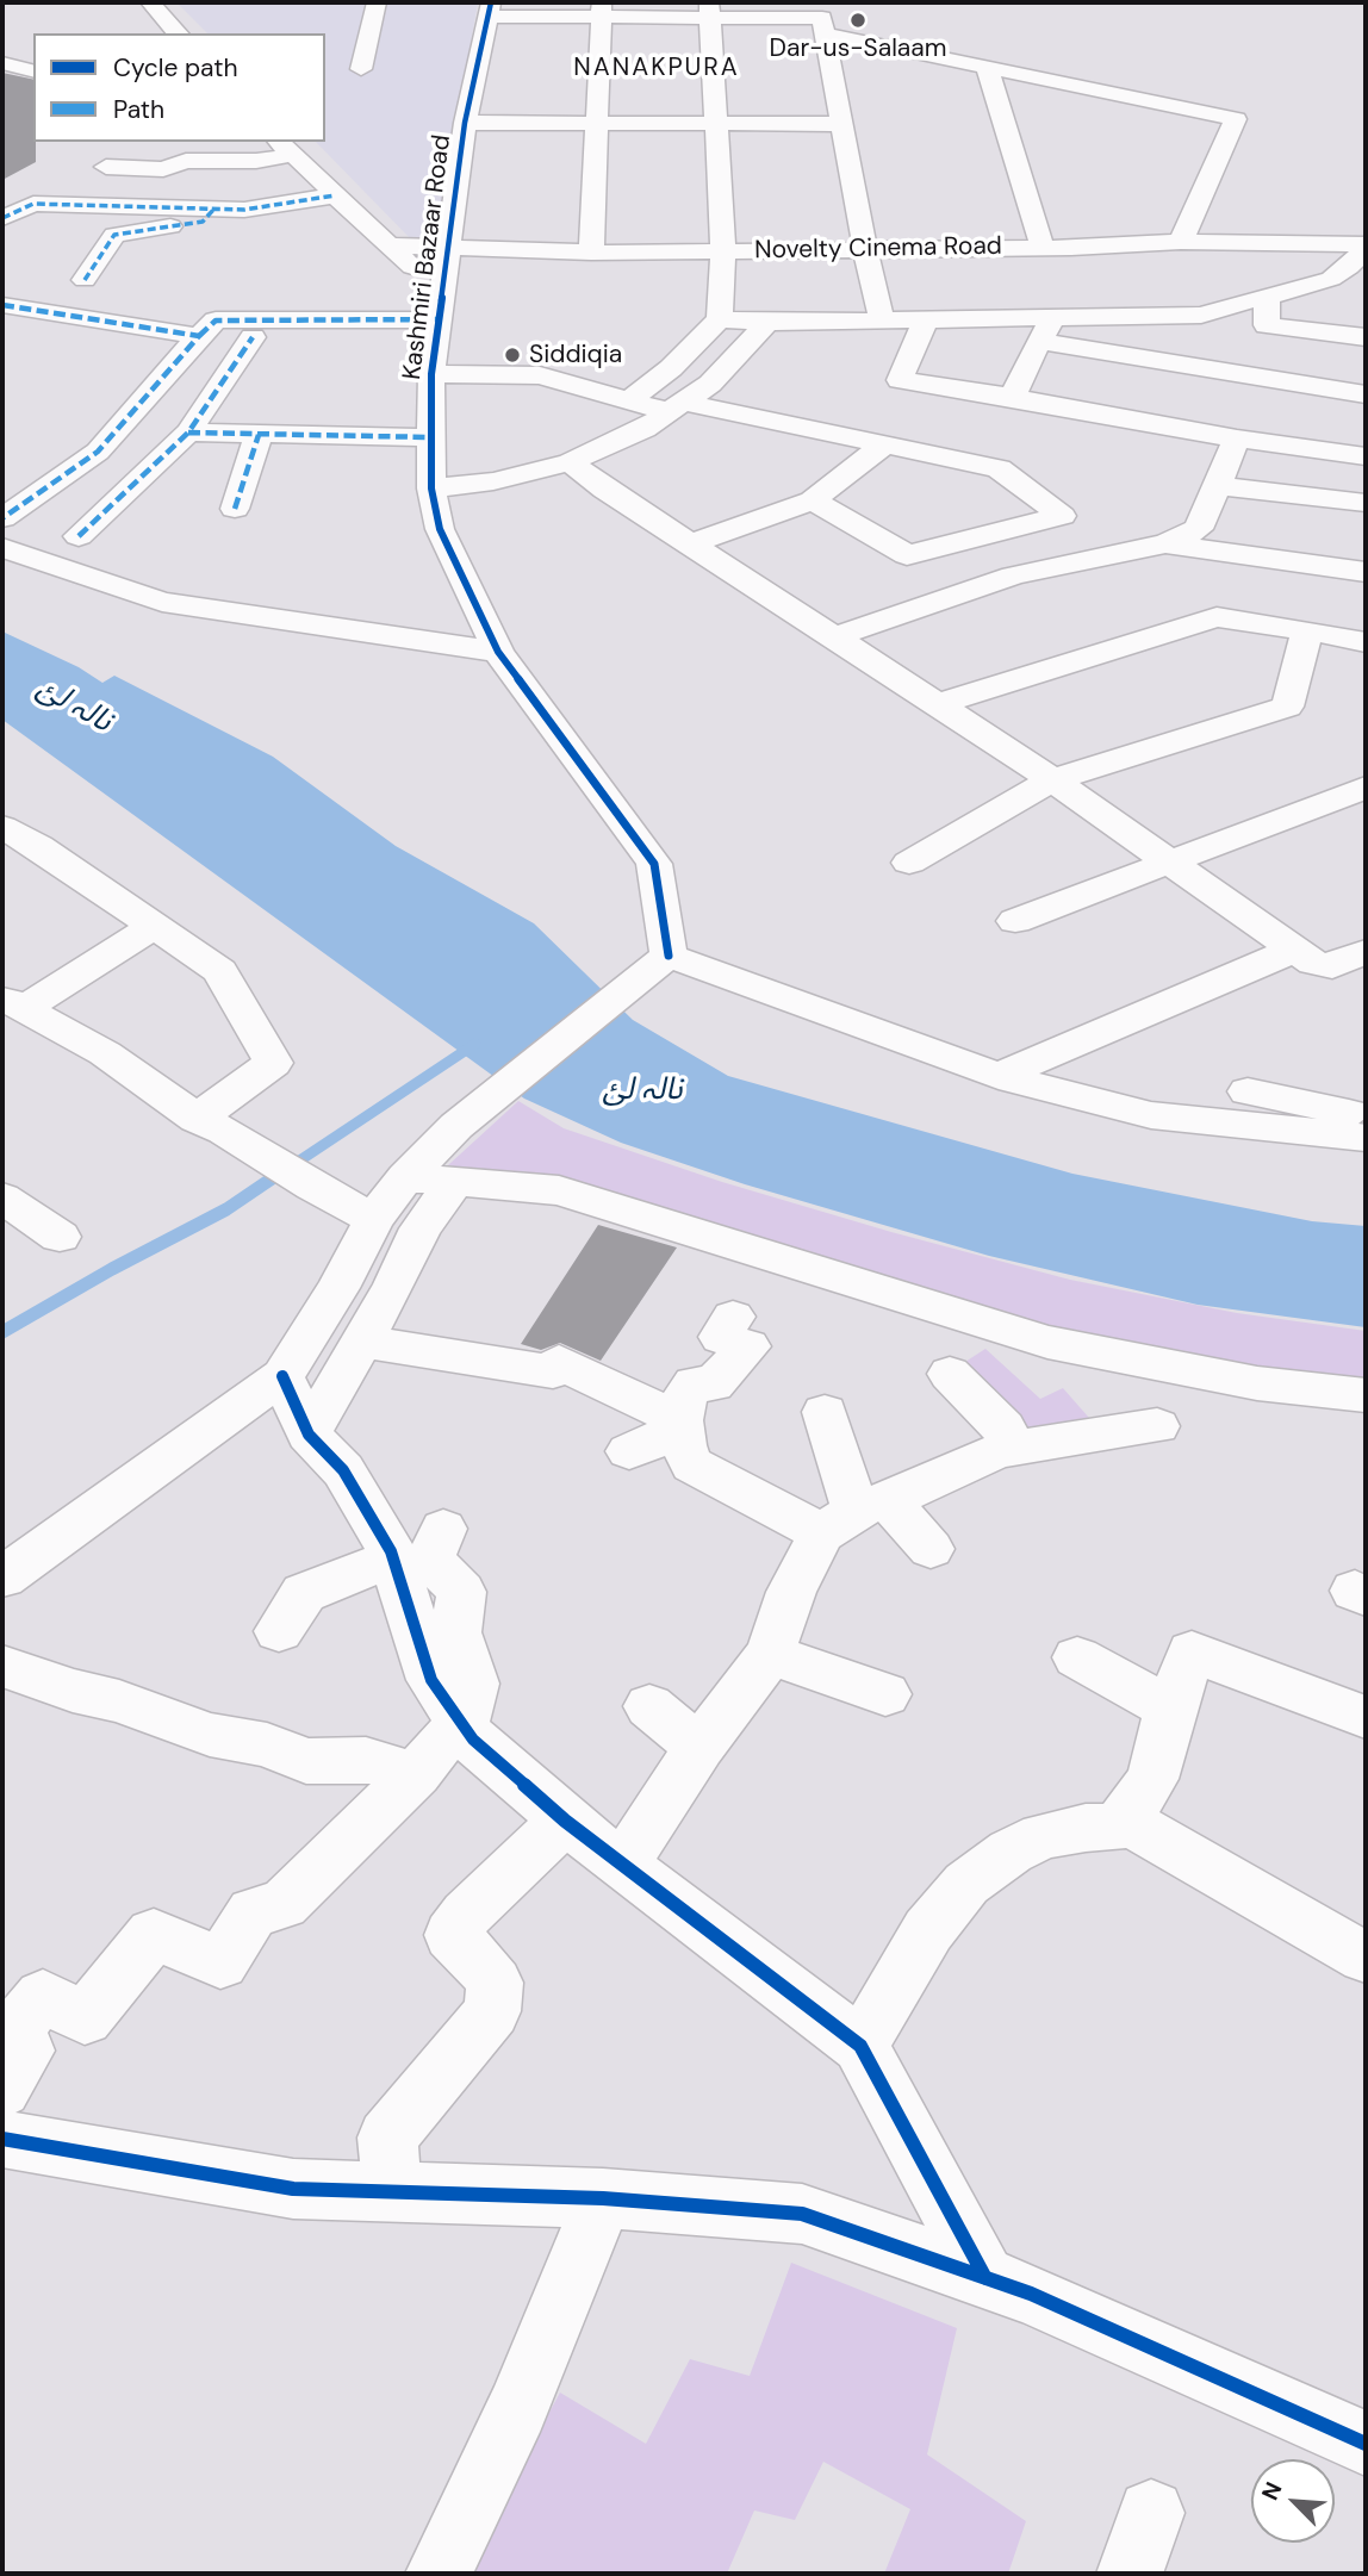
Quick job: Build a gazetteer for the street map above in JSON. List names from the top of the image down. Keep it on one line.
{"streets":{"street":["Novelty Cinema Road","Kashmiri Bazaar Road"]},"crossings":[["Novelty Cinema Road","Kashmiri Bazaar Road"]],"districts":["NANAKPURA"],"water":["نالہ لئ"],"places":["Dar-us-Salaam","Siddiqia"],"legend":["Cycle path","Path"],"north":"top left"}
